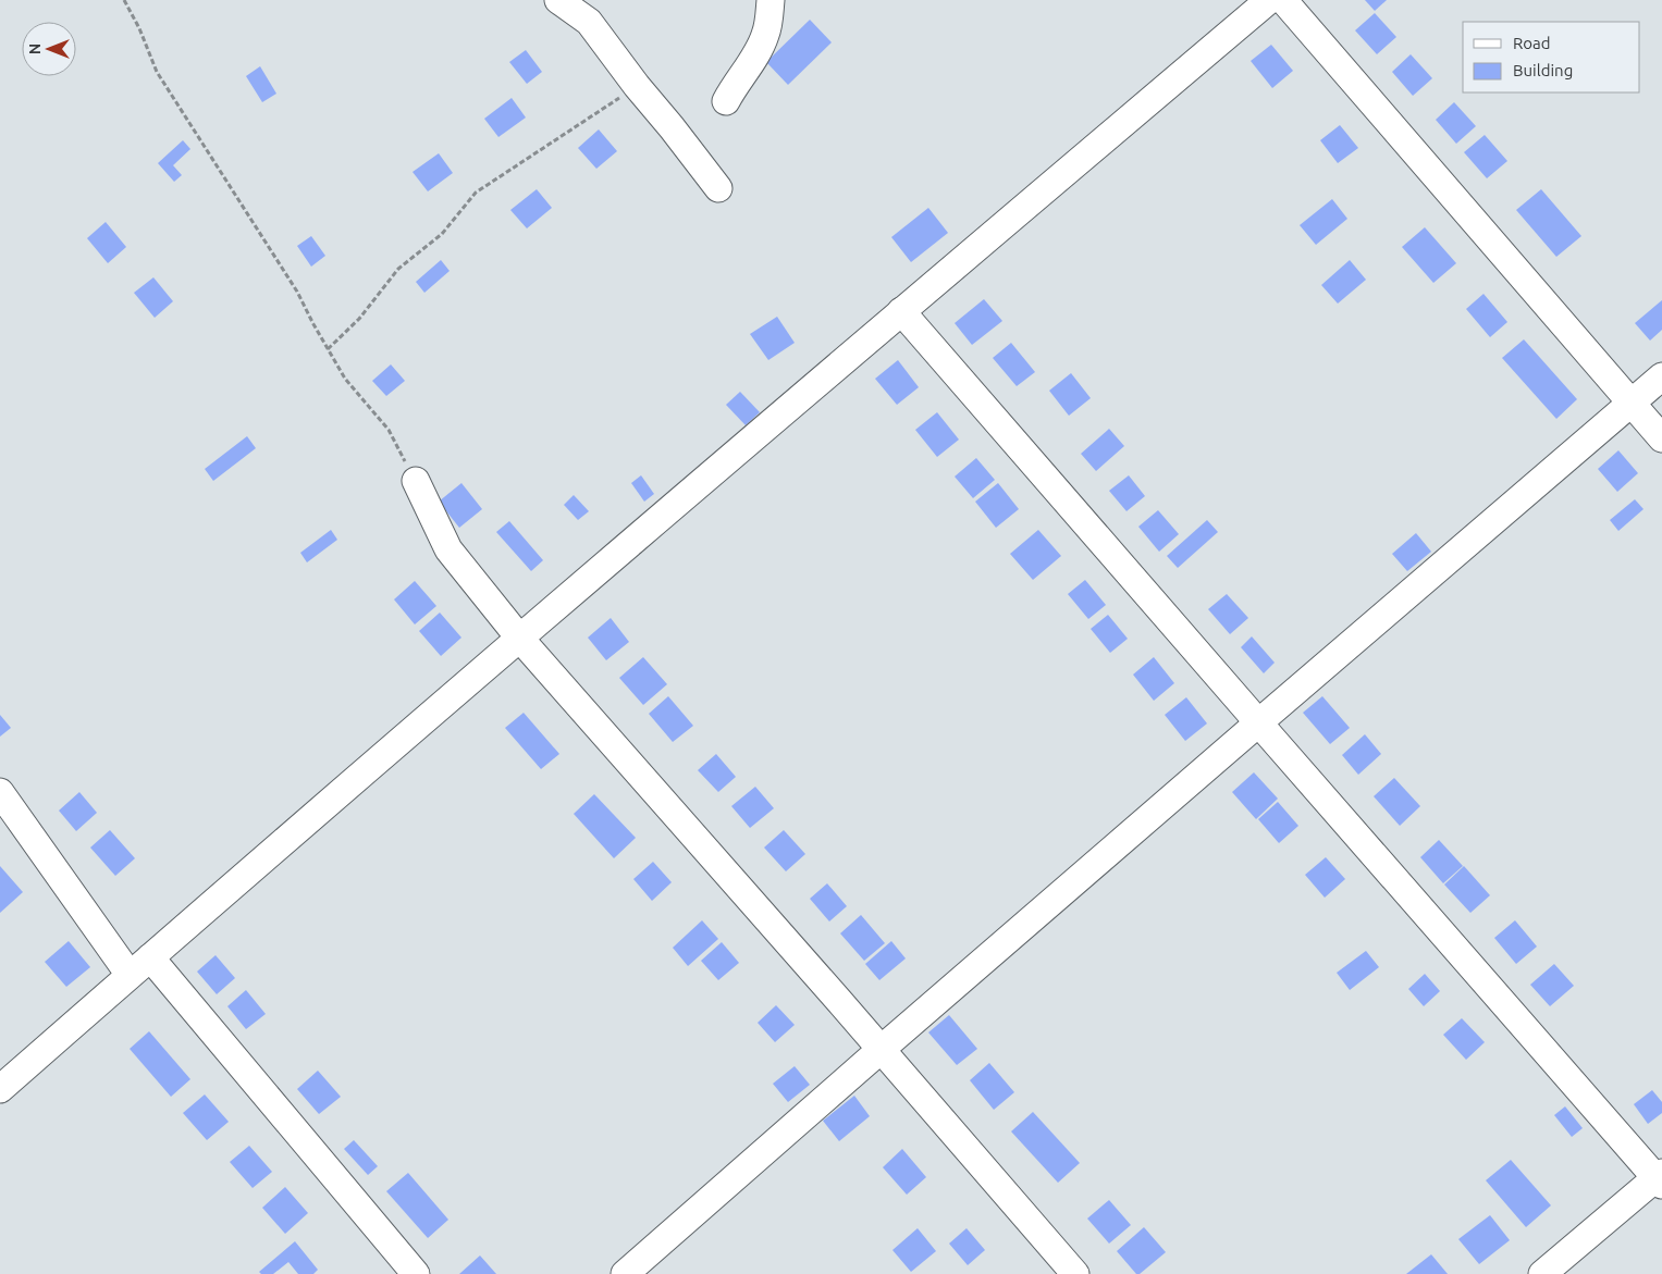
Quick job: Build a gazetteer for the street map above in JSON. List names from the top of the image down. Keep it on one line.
{"legend":["Road","Building"],"north":"left"}
